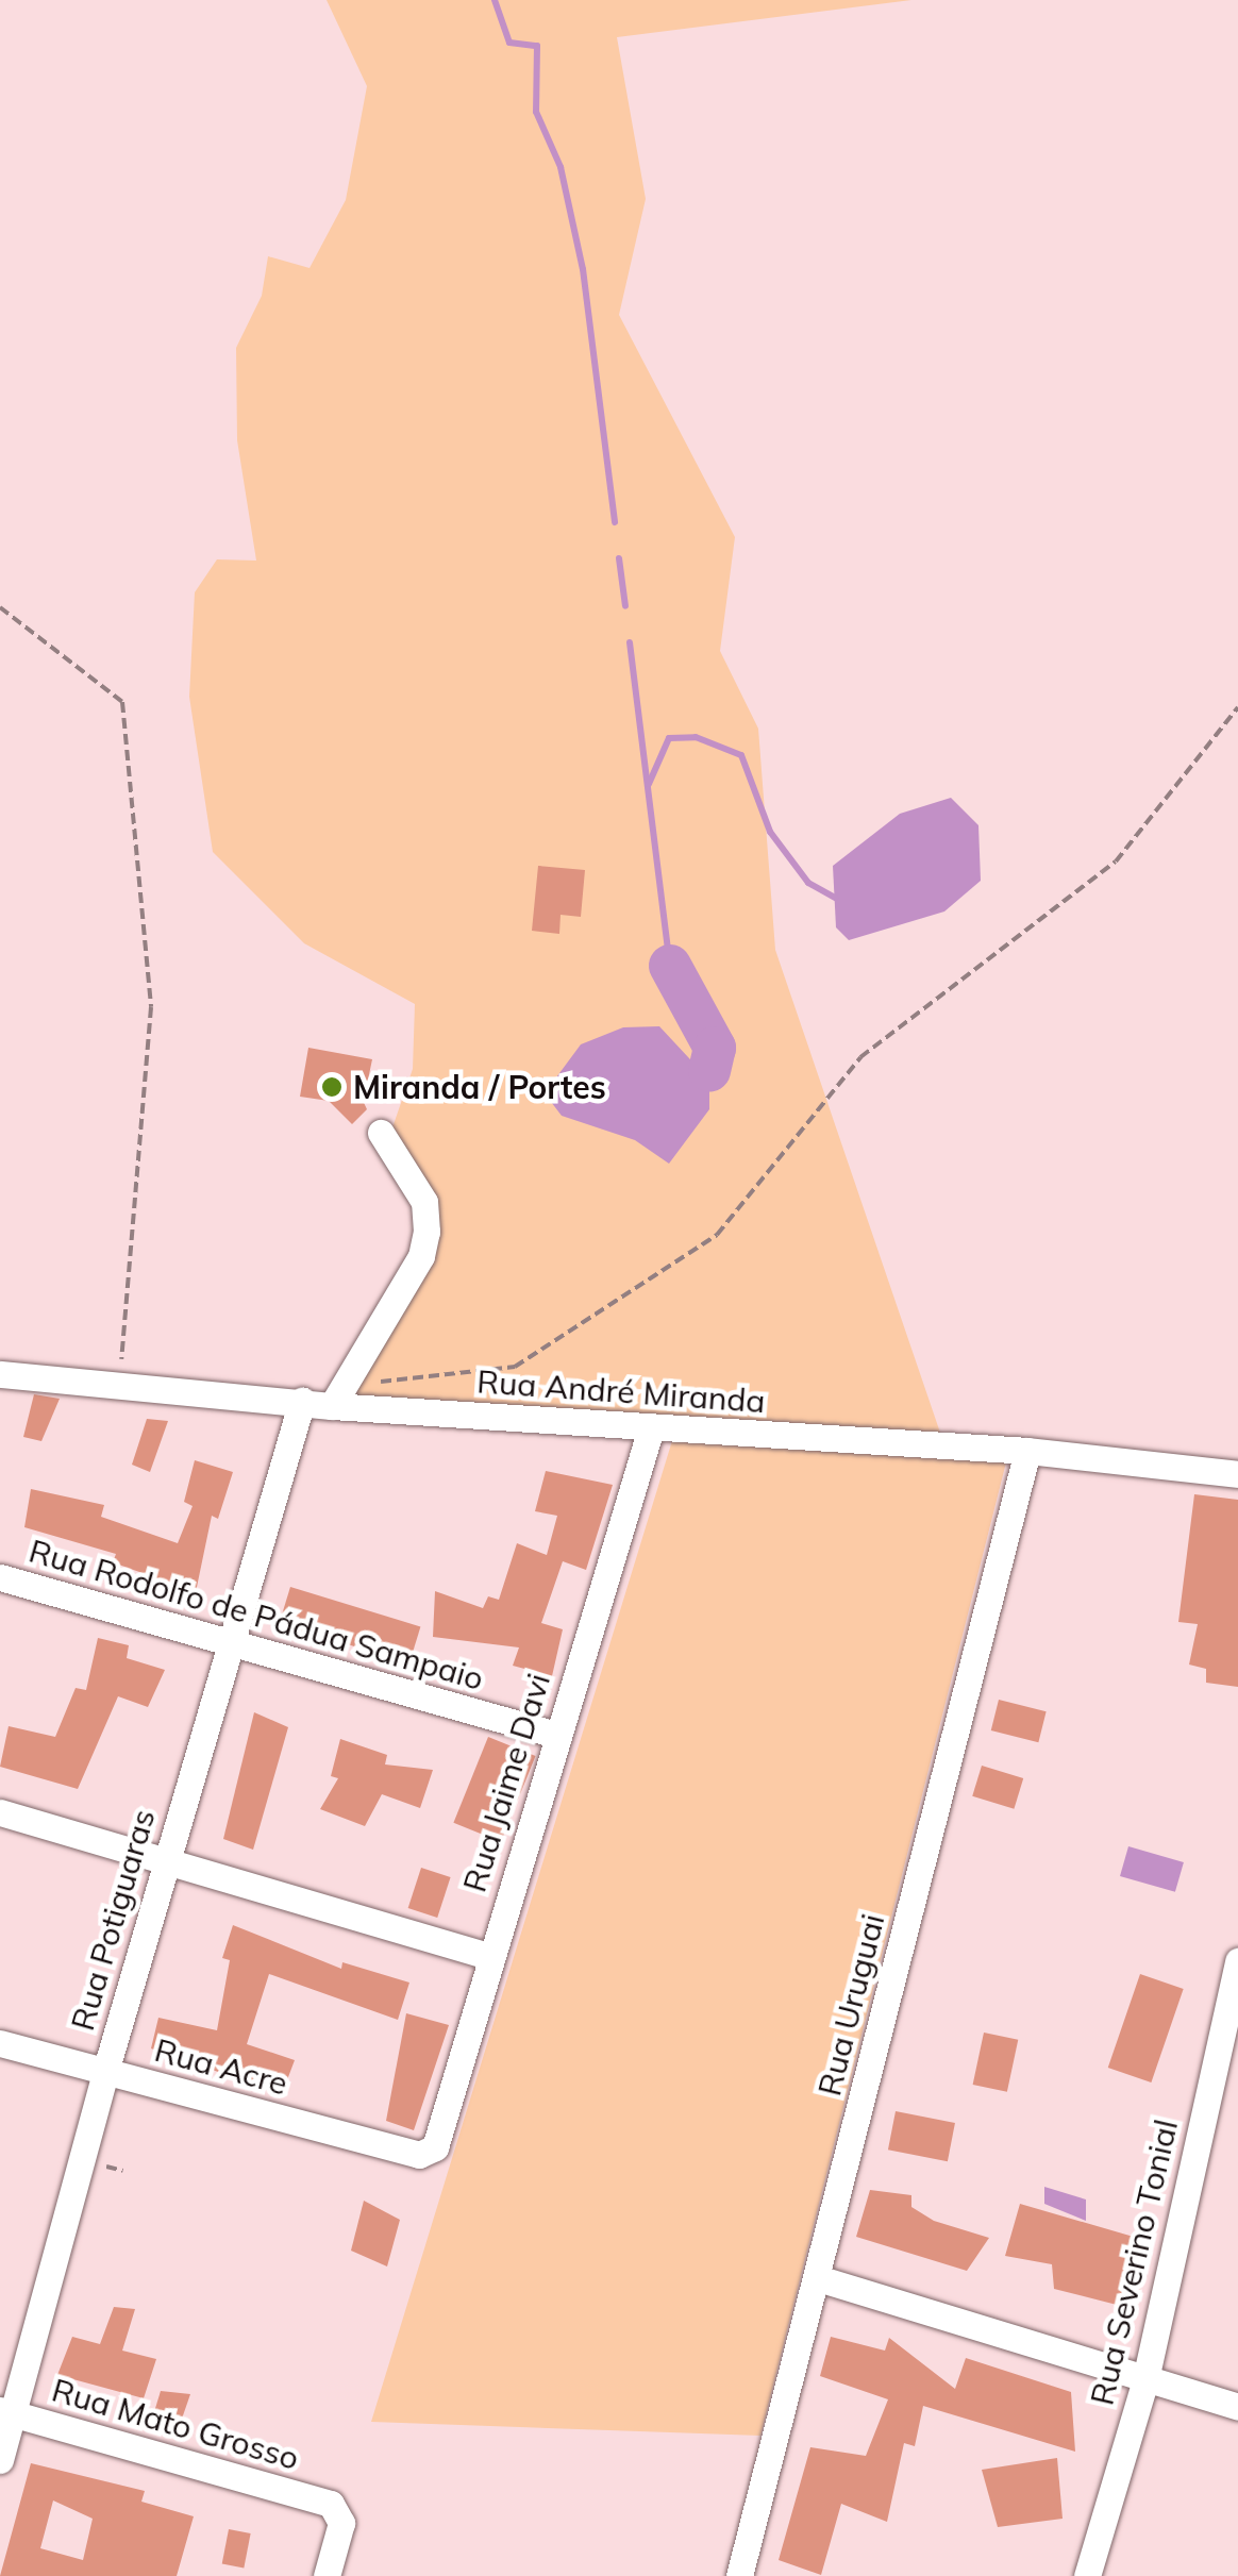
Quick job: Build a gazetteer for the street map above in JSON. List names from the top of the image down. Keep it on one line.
{"streets":{"street":["Rua André Miranda","Rua Rodolfo de Pádua Sampaio","Rua Jaime Davi","Rua Potiguaras","Rua Uruguai","Rua Acre","Rua Severino Tonial","Rua Mato Grosso"]},"crossings":[["Rua André Miranda","Rua Jaime Davi"],["Rua André Miranda","Rua Potiguaras"],["Rua André Miranda","Rua Uruguai"],["Rua Rodolfo de Pádua Sampaio","Rua Jaime Davi"],["Rua Rodolfo de Pádua Sampaio","Rua Potiguaras"],["Rua Jaime Davi","Rua Acre"],["Rua Potiguaras","Rua Acre"],["Rua Potiguaras","Rua Mato Grosso"]],"places":["Miranda / Portes"]}
